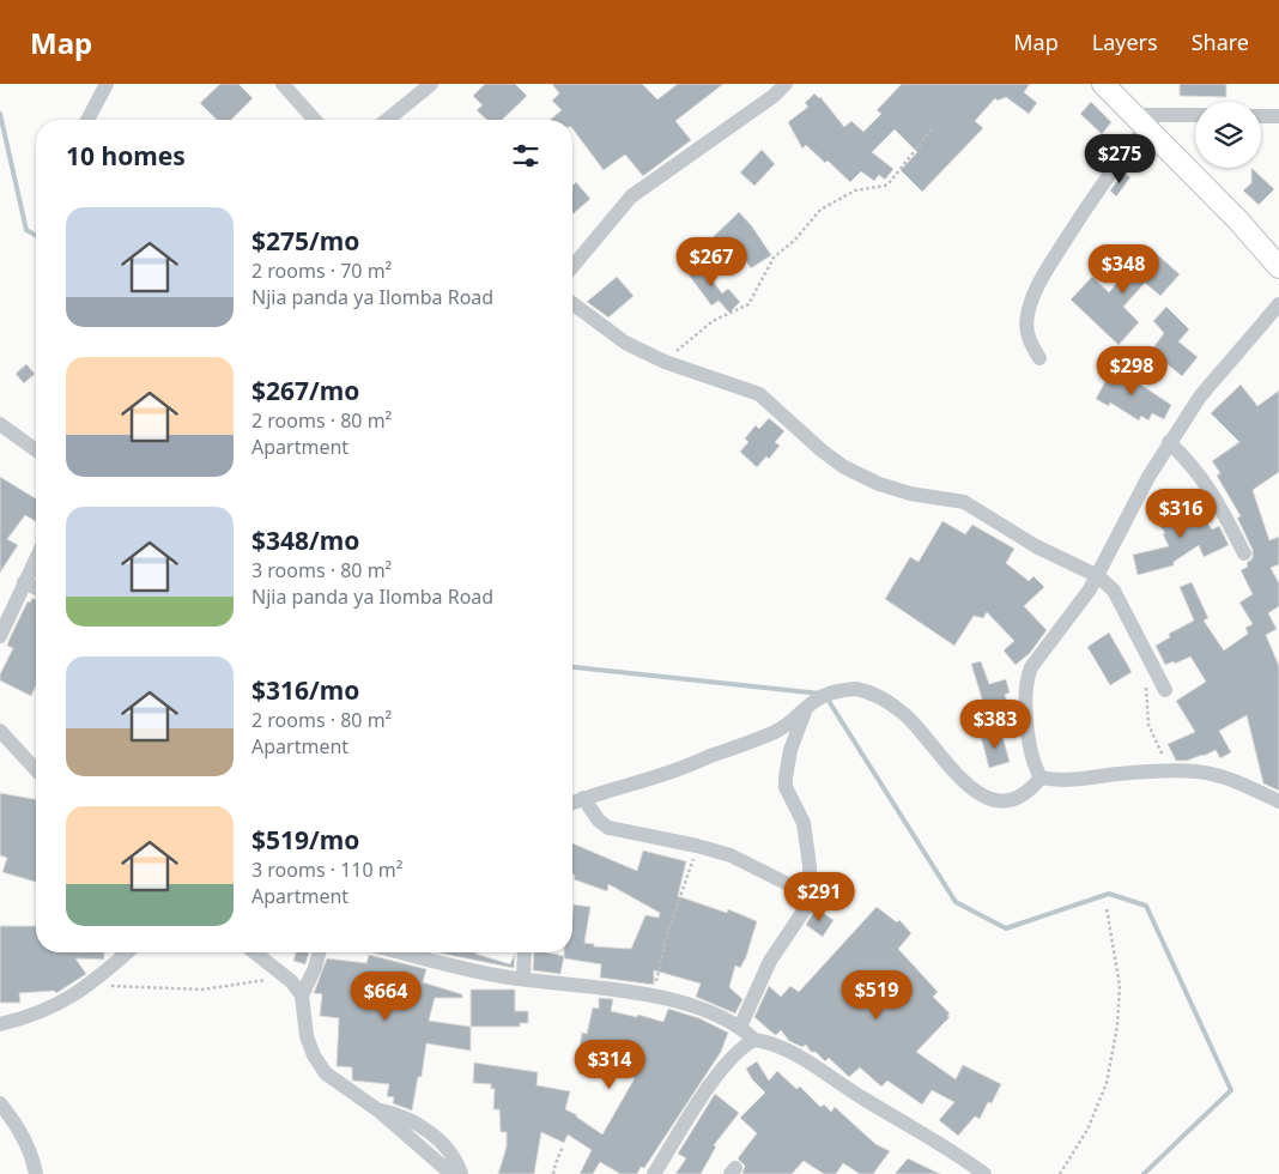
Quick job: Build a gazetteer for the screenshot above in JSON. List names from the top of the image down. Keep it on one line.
{"page":{"header":"Map","nav":["Map","Layers","Share"],"heading":"10 homes","price":["$275","$267","$348","$298","$316","$383","$291","$519","$664","$314"],"list":[{"name":"$275/mo","note":"2 rooms · 70 m² · Njia panda ya Ilomba Road"},{"name":"$267/mo","note":"2 rooms · 80 m² · Apartment"},{"name":"$348/mo","note":"3 rooms · 80 m² · Njia panda ya Ilomba Road"},{"name":"$316/mo","note":"2 rooms · 80 m² · Apartment"},{"name":"$519/mo","note":"3 rooms · 110 m² · Apartment"}]}}
